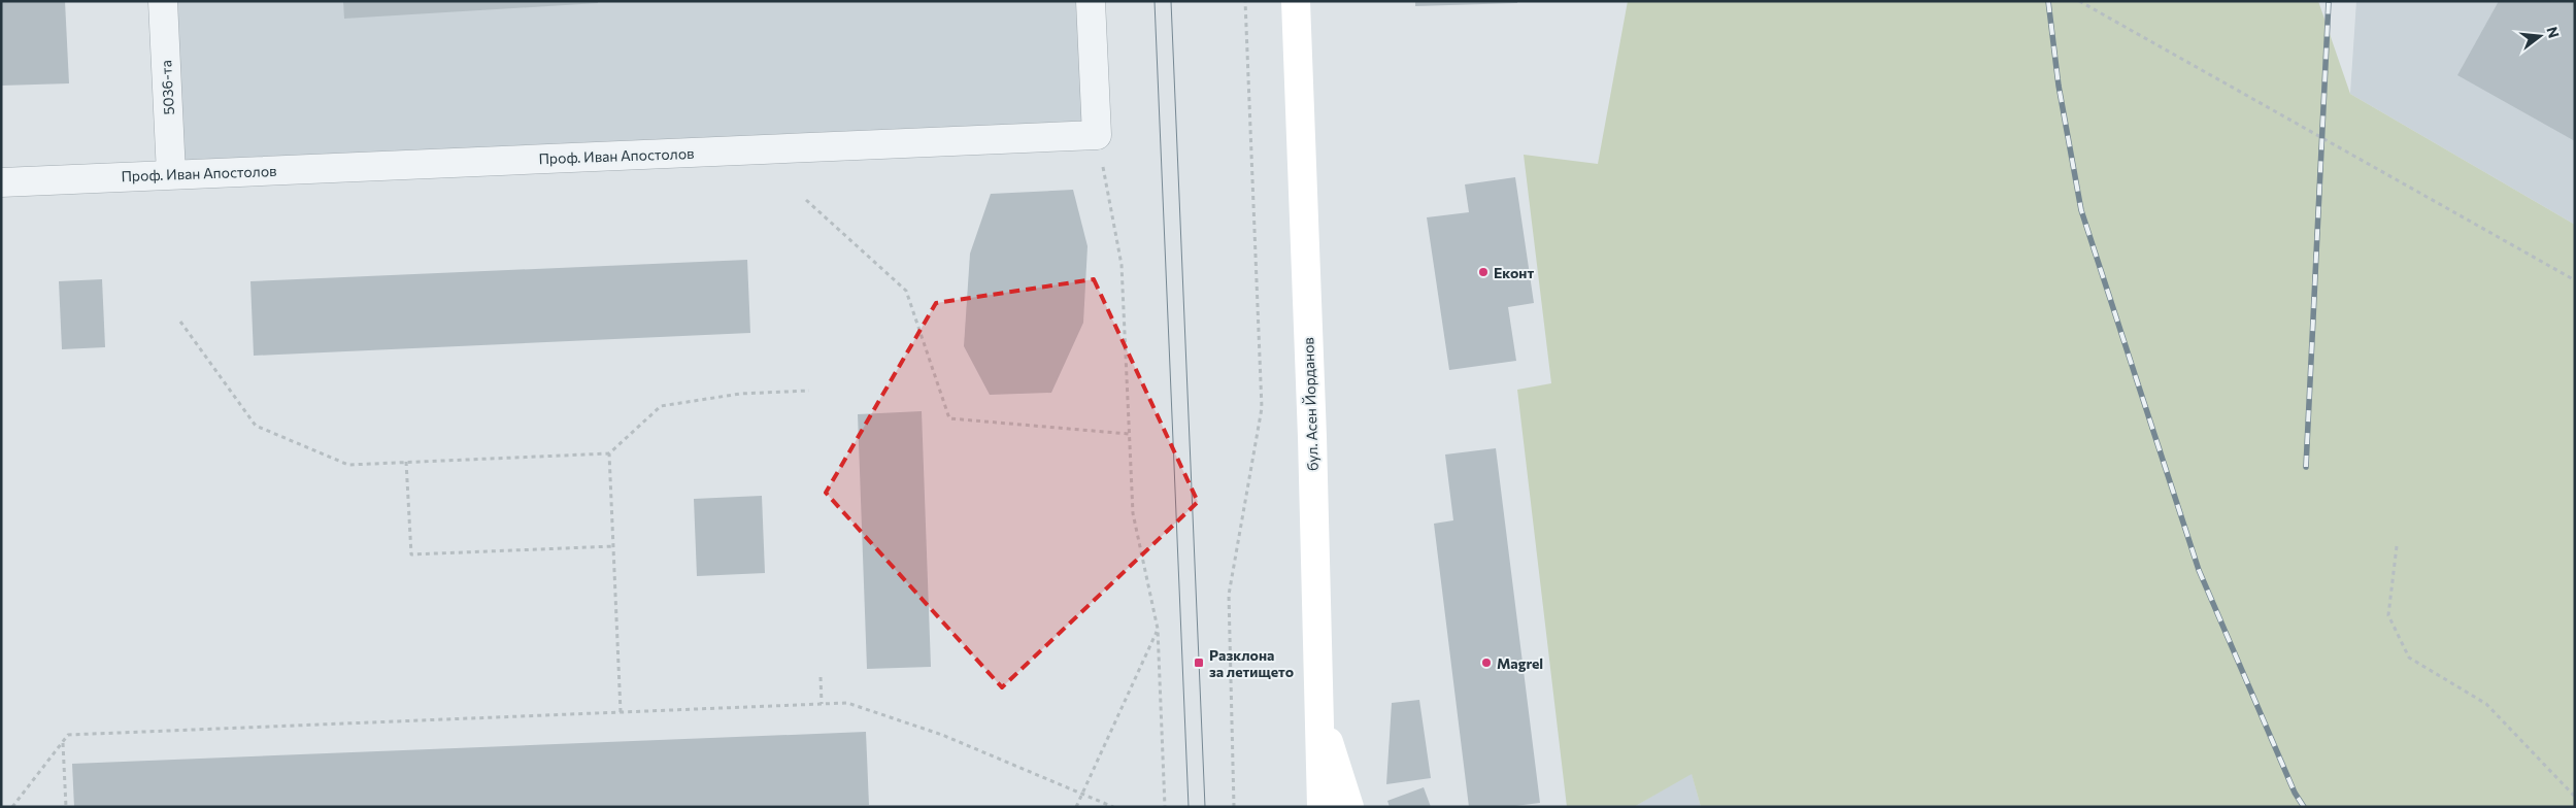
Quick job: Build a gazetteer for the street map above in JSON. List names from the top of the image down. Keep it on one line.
{"streets":{"main road":["бул. Асен Йорданов"],"street":["5036-та","Проф. Иван Апостолов"]},"crossings":[["5036-та","Проф. Иван Апостолов"]],"places":{"other":["Еконт","Magrel"],"transit":["Разклона за летището"]},"north":"right"}
